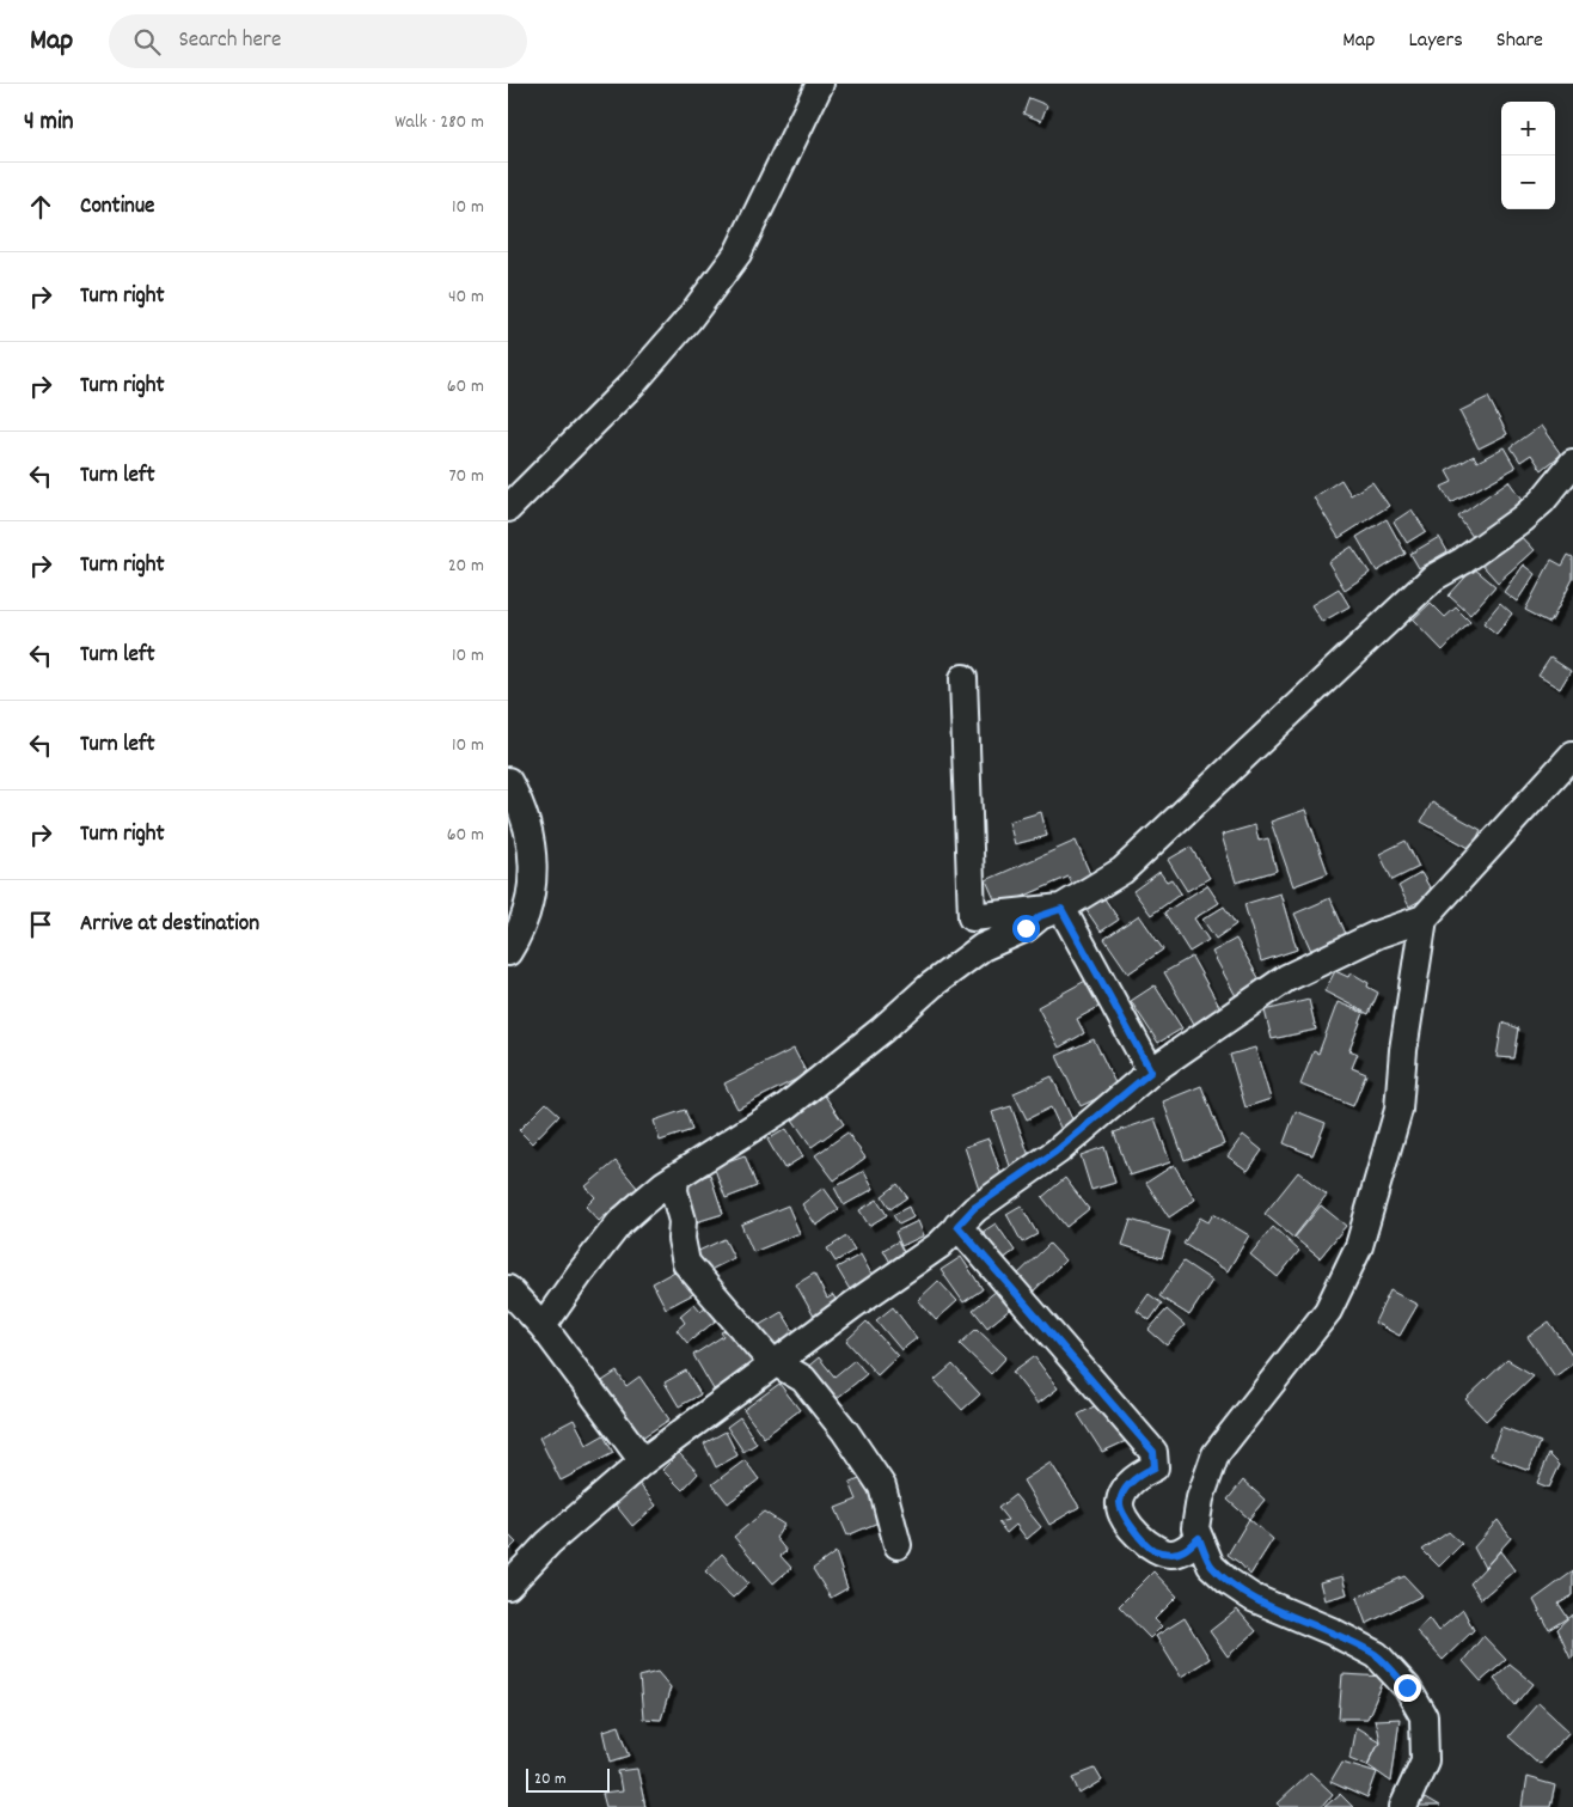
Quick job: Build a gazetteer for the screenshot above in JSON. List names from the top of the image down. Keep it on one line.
{"scale_bar":"20 m","page":{"header":"Map","search":"Search here","nav":["Map","Layers","Share"],"heading":["4 min","Walk · 280 m"],"map_buttons":["+","−"],"list":[["Continue","10 m"],["Turn right","40 m"],["Turn right","60 m"],["Turn left","70 m"],["Turn right","20 m"],["Turn left","10 m"],["Turn left","10 m"],["Turn right","60 m"],"Arrive at destination"],"scale":"20 m"}}
